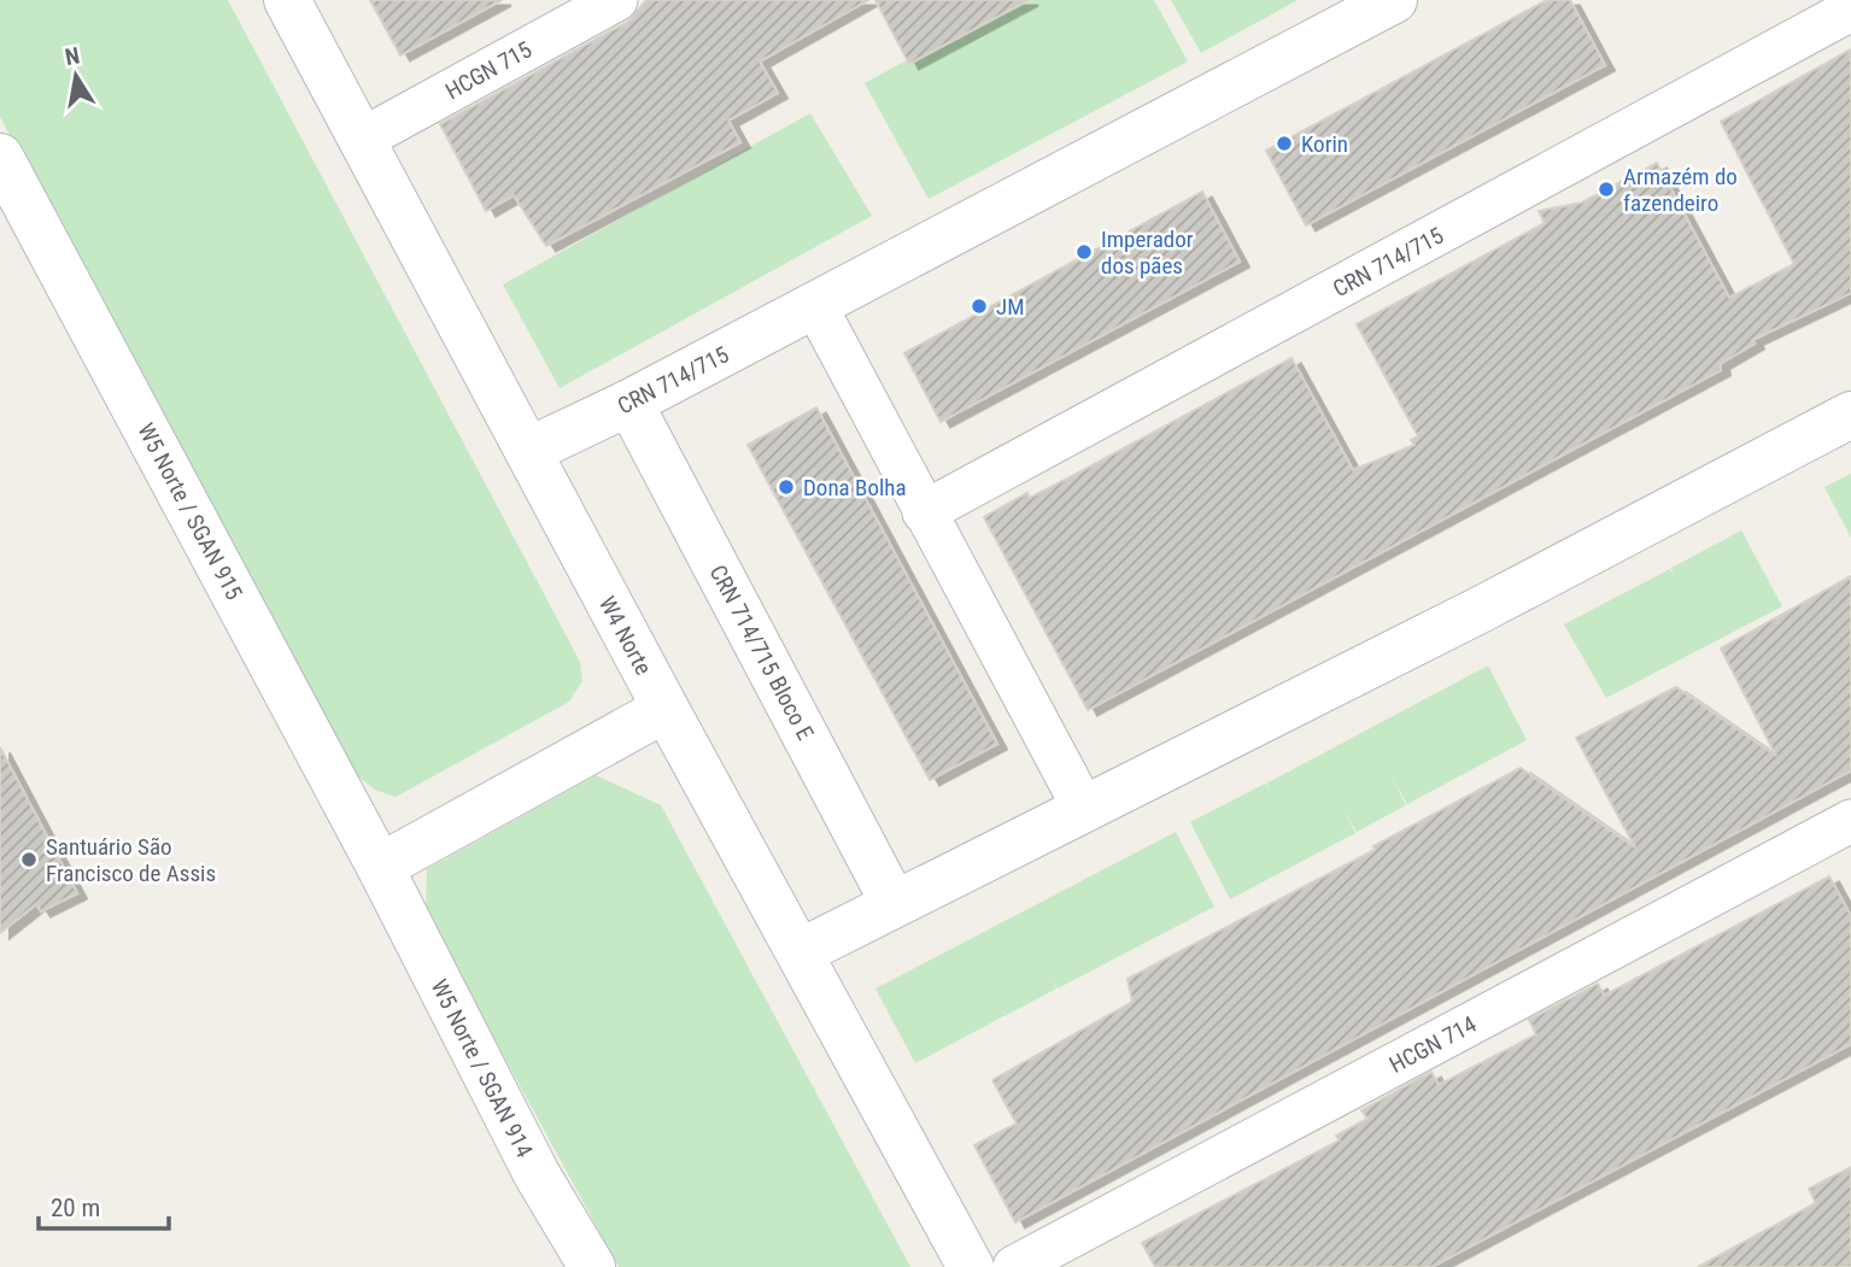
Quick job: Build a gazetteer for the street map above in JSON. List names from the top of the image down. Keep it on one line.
{"streets":{"main road":["CRN 714/715","W5 Norte / SGAN 915","W4 Norte","CRN 714/715 Bloco E","W5 Norte / SGAN 914"],"street":["HCGN 715","HCGN 714"]},"crossings":[["HCGN 715","W4 Norte"],["CRN 714/715","W4 Norte"],["CRN 714/715","CRN 714/715 Bloco E"],["W5 Norte / SGAN 915","W5 Norte / SGAN 914"]],"places":["Korin","Armazém do fazendeiro","Imperador dos pães","JM","Dona Bolha","Santuário São Francisco de Assis"],"scale_bar":"20 m","north":"top"}
